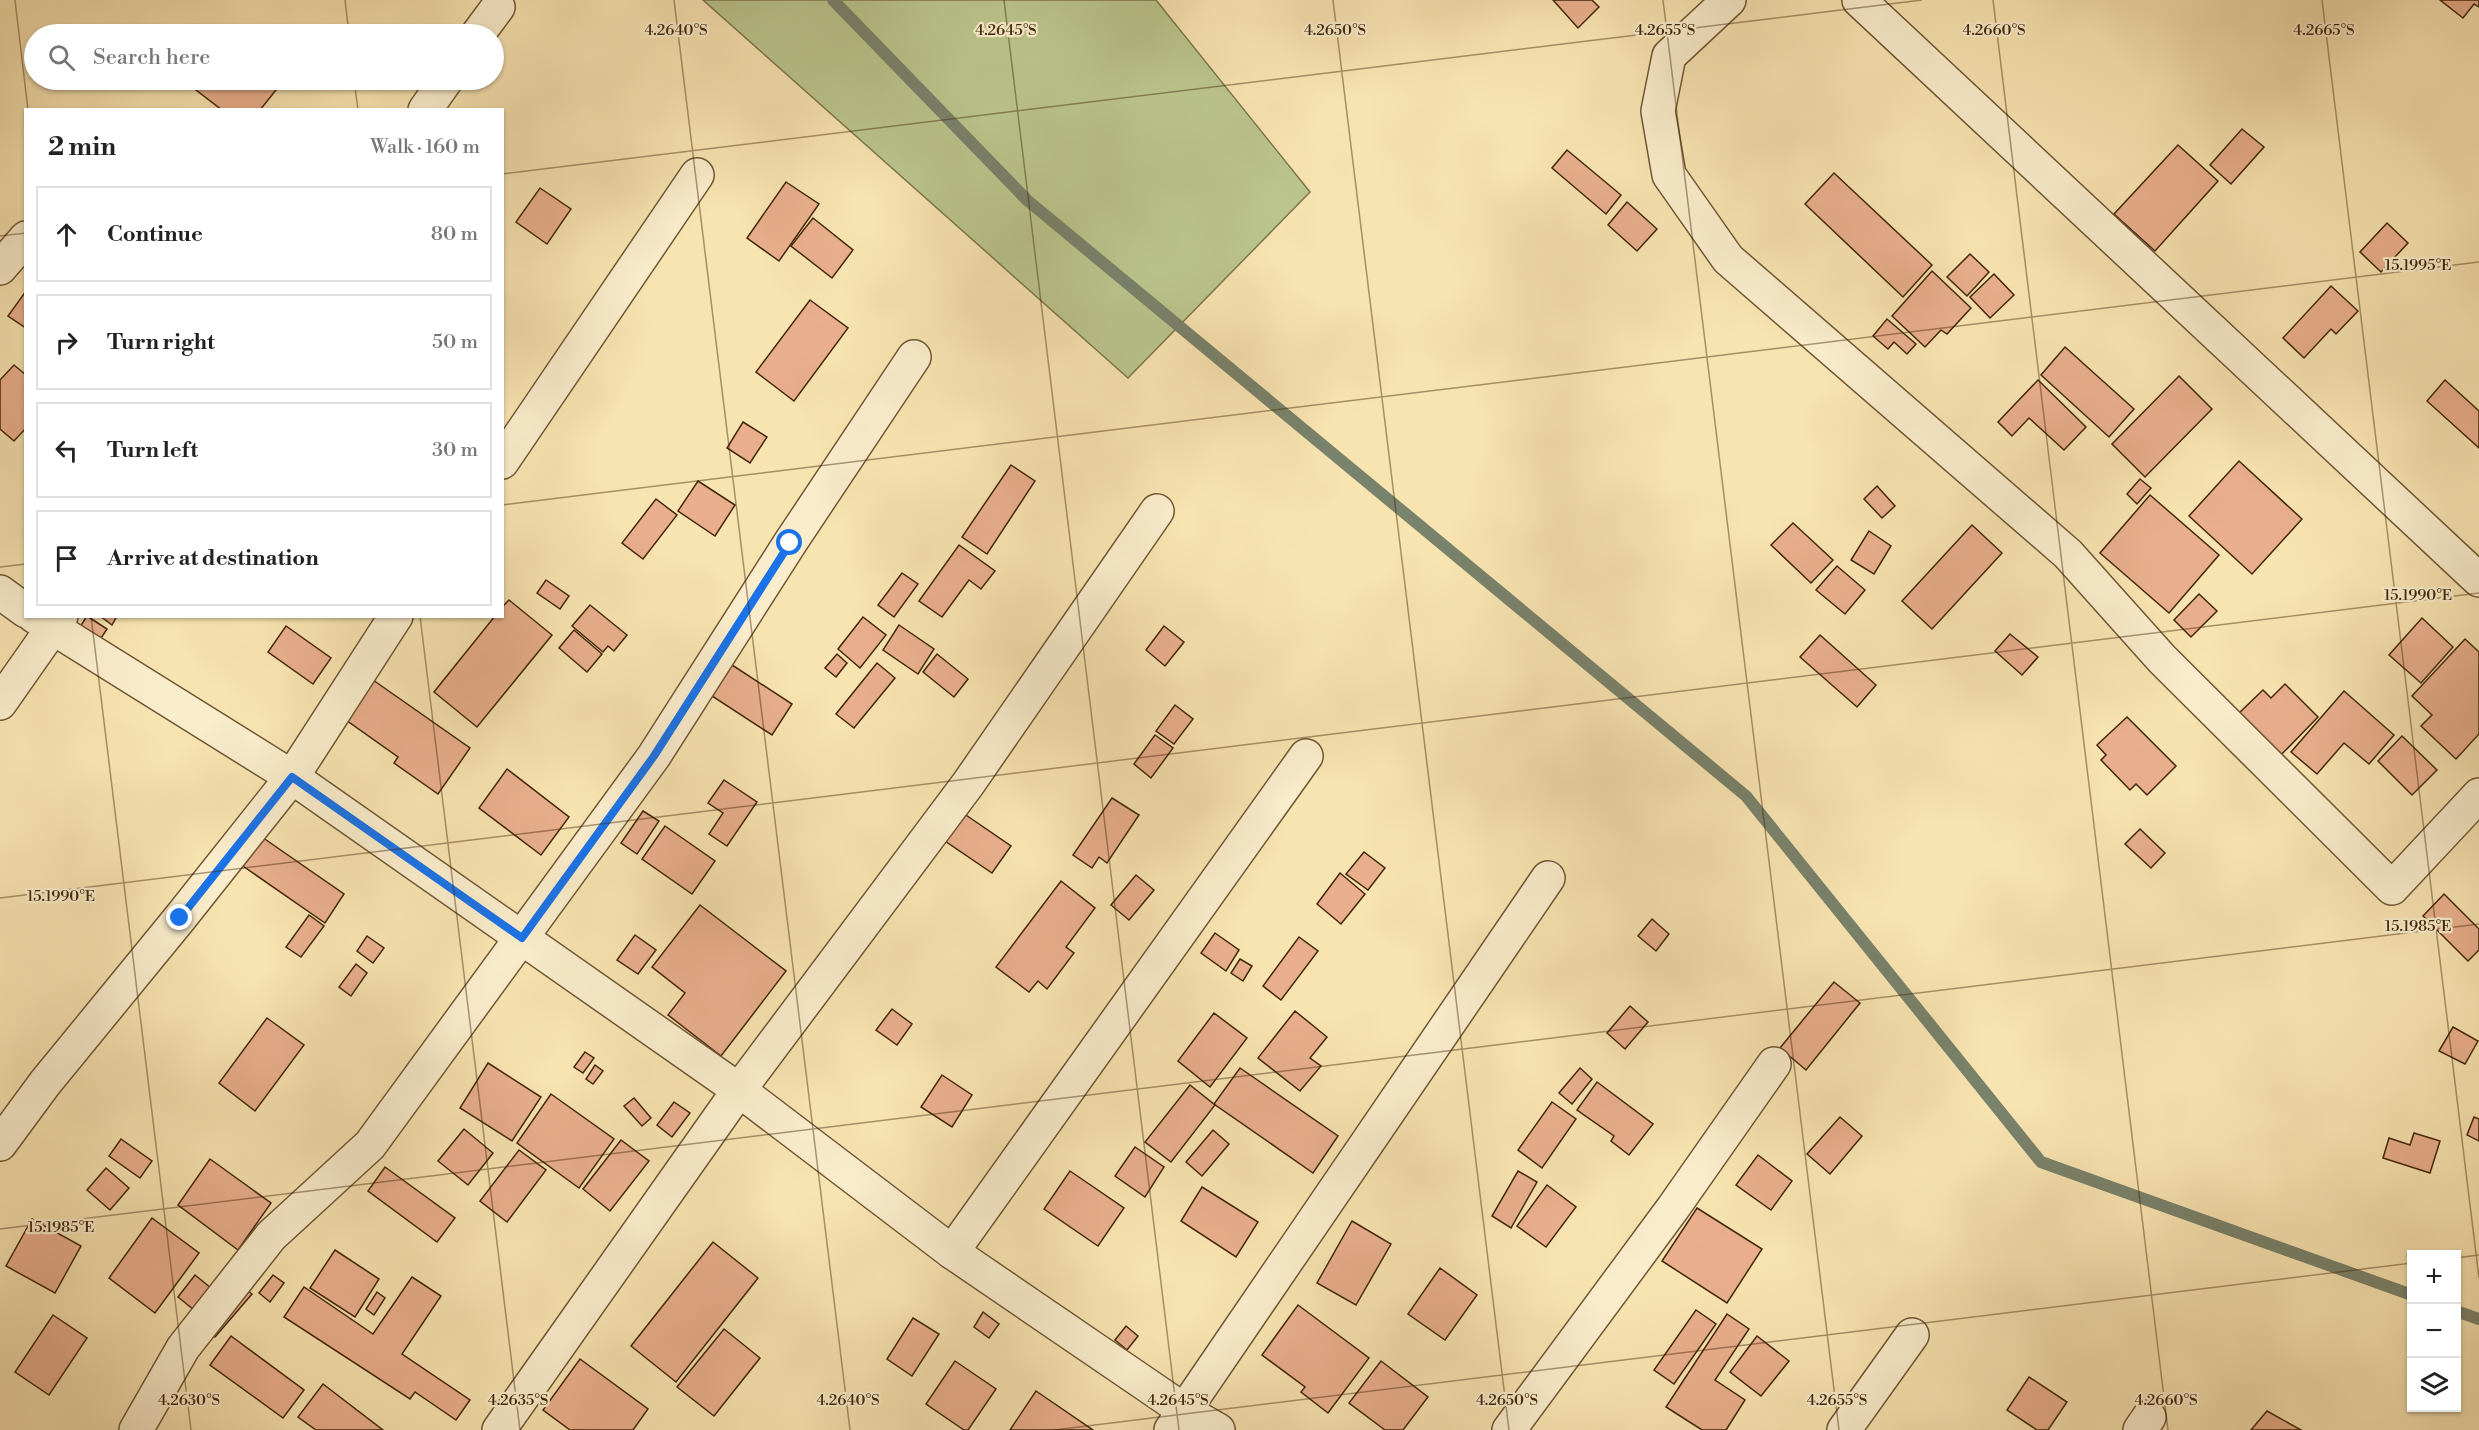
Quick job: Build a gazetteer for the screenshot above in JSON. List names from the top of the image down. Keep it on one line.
{"page":{"search":"Search here","heading":["2 min","Walk · 160 m"],"list":[["Continue","80 m"],["Turn right","50 m"],["Turn left","30 m"],"Arrive at destination"],"map_buttons":["+","−"]},"coordinates":["4.2640°S","4.2645°S","4.2650°S","4.2655°S","4.2660°S","4.2665°S","15.1995°E","15.1990°E","15.1985°E","4.2630°S","4.2635°S"]}
